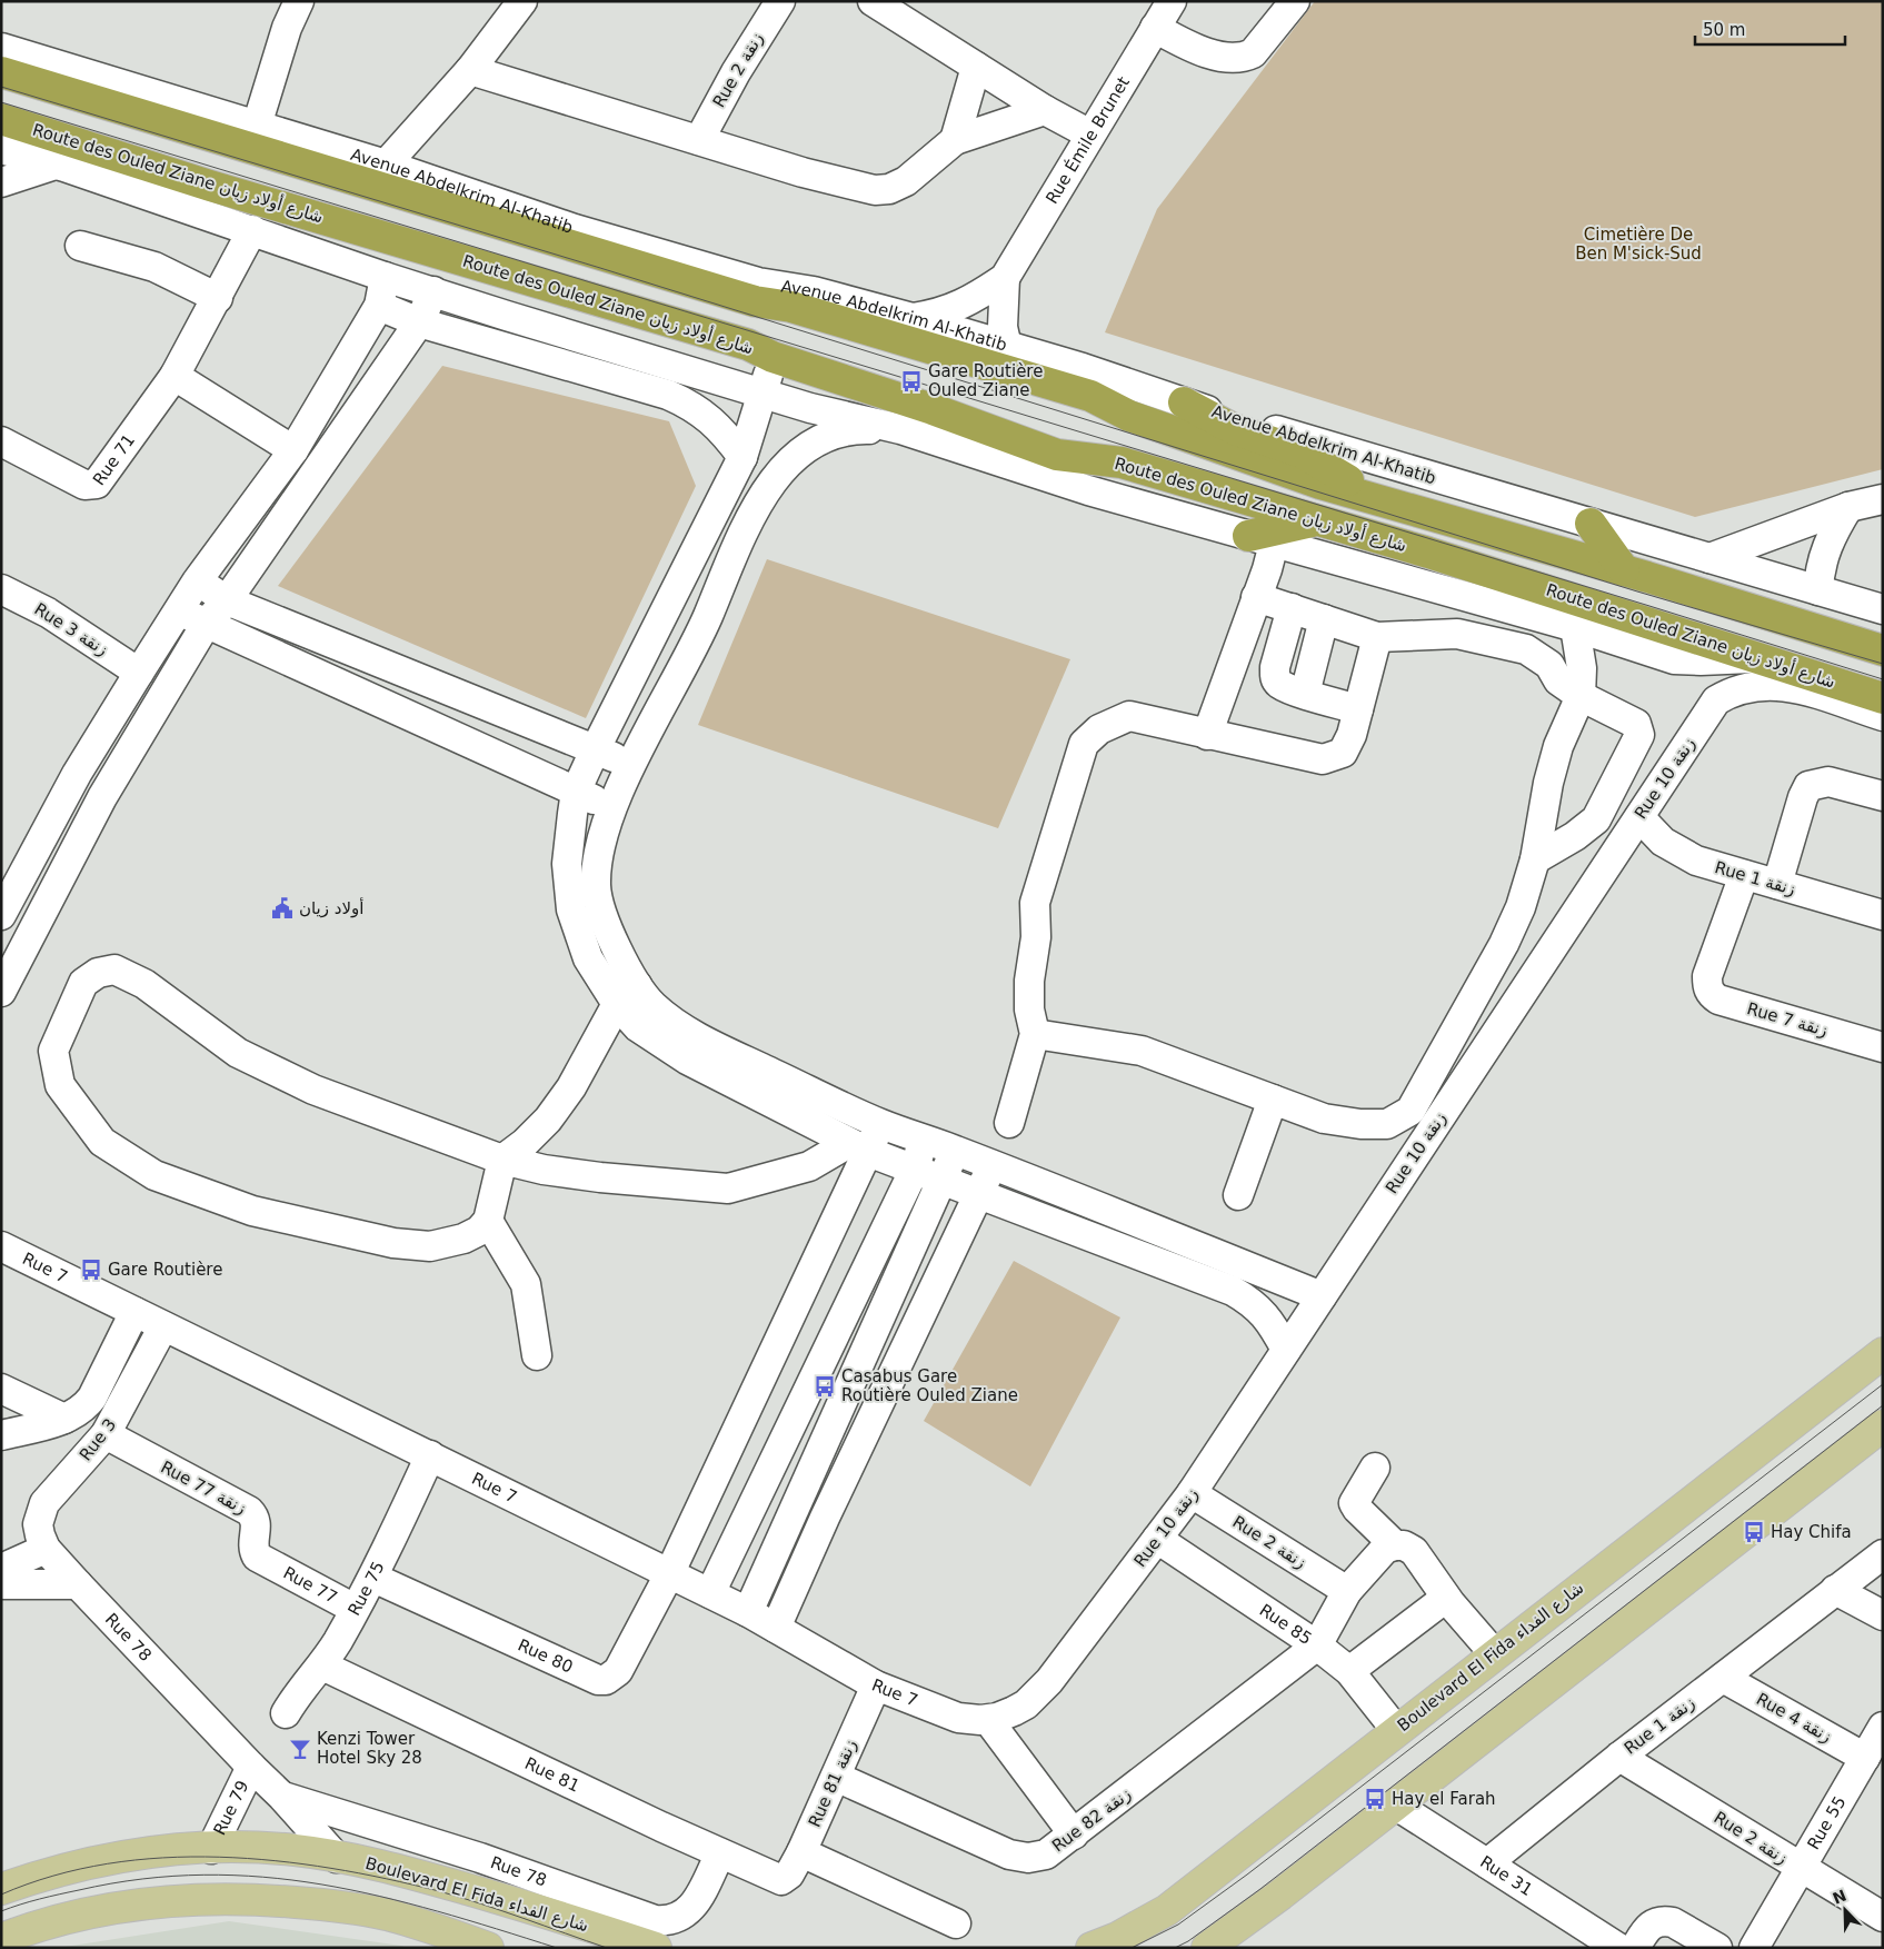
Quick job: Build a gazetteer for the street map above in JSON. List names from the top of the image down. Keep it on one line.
{"streets":{"highway":["Route des Ouled Ziane شارع أولاد زيان"],"main road":["Boulevard El Fida شارع الفداء"],"street":["Rue 2 زنقة","Rue Émile Brunet","Avenue Abdelkrim Al-Khatib","Rue 71","Rue 3 زنقة","Rue 10 زنقة","Rue 1 زنقة","Rue 7 زنقة","Rue 7","Rue 3","Rue 77 زنقة","Rue 77","Rue 75","Rue 85","Rue 78","Rue 80","Rue 4 زنقة","Rue 81","Rue 81 زنقة","Rue 79","Rue 82 زنقة","Rue 55","Rue 31"]},"crossings":[["Rue 2 زنقة","Rue 10 زنقة"],["Rue 2 زنقة","Rue 1 زنقة"],["Rue 2 زنقة","Rue 55"],["Rue Émile Brunet","Avenue Abdelkrim Al-Khatib"],["Rue 10 زنقة","Rue 1 زنقة"],["Rue 10 زنقة","Rue 7"],["Rue 10 زنقة","Rue 85"],["Rue 1 زنقة","Rue 7 زنقة"],["Rue 1 زنقة","Rue 4 زنقة"],["Rue 1 زنقة","Rue 31"],["Rue 7","Rue 3"],["Rue 7","Rue 75"],["Rue 7","Rue 80"],["Rue 7","Rue 81 زنقة"],["Rue 3","Rue 77 زنقة"],["Rue 3","Rue 78"],["Rue 77 زنقة","Rue 77"],["Rue 77","Rue 75"],["Rue 75","Rue 80"],["Rue 75","Rue 81"],["Rue 85","Boulevard El Fida شارع الفداء"],["Rue 85","Rue 82 زنقة"],["Rue 78","Boulevard El Fida شارع الفداء"],["Rue 78","Rue 81"],["Rue 78","Rue 79"],["Boulevard El Fida شارع الفداء","Rue 79"],["Rue 4 زنقة","Rue 55"],["Rue 81","Rue 81 زنقة"],["Rue 81 زنقة","Rue 82 زنقة"]],"parks":["Cimetière De Ben M'sick-Sud"],"places":{"bus stop":["Gare Routière Ouled Ziane","Gare Routière","Casabus Gare Routière Ouled Ziane","Hay Chifa","Hay el Farah"],"public building":["أولاد زيان"],"bar":["Kenzi Tower Hotel Sky 28"]},"scale_bar":"50 m","north":"top left"}
